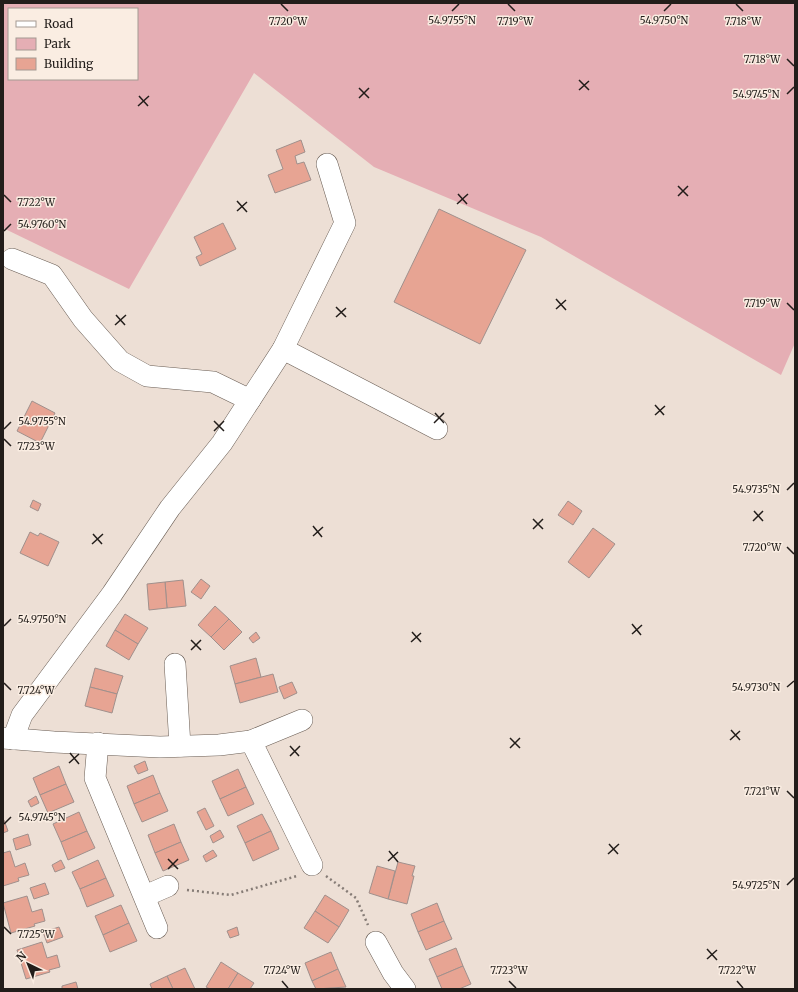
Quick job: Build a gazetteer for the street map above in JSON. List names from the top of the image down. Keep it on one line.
{"legend":["Road","Park","Building"],"north":"top left","coordinates":["54.9755°N","54.9750°N","7.720°W","7.719°W","7.718°W","54.9745°N","7.722°W","54.9760°N","7.723°W","54.9735°N","54.9730°N","7.724°W","7.721°W","54.9725°N","7.725°W"]}
